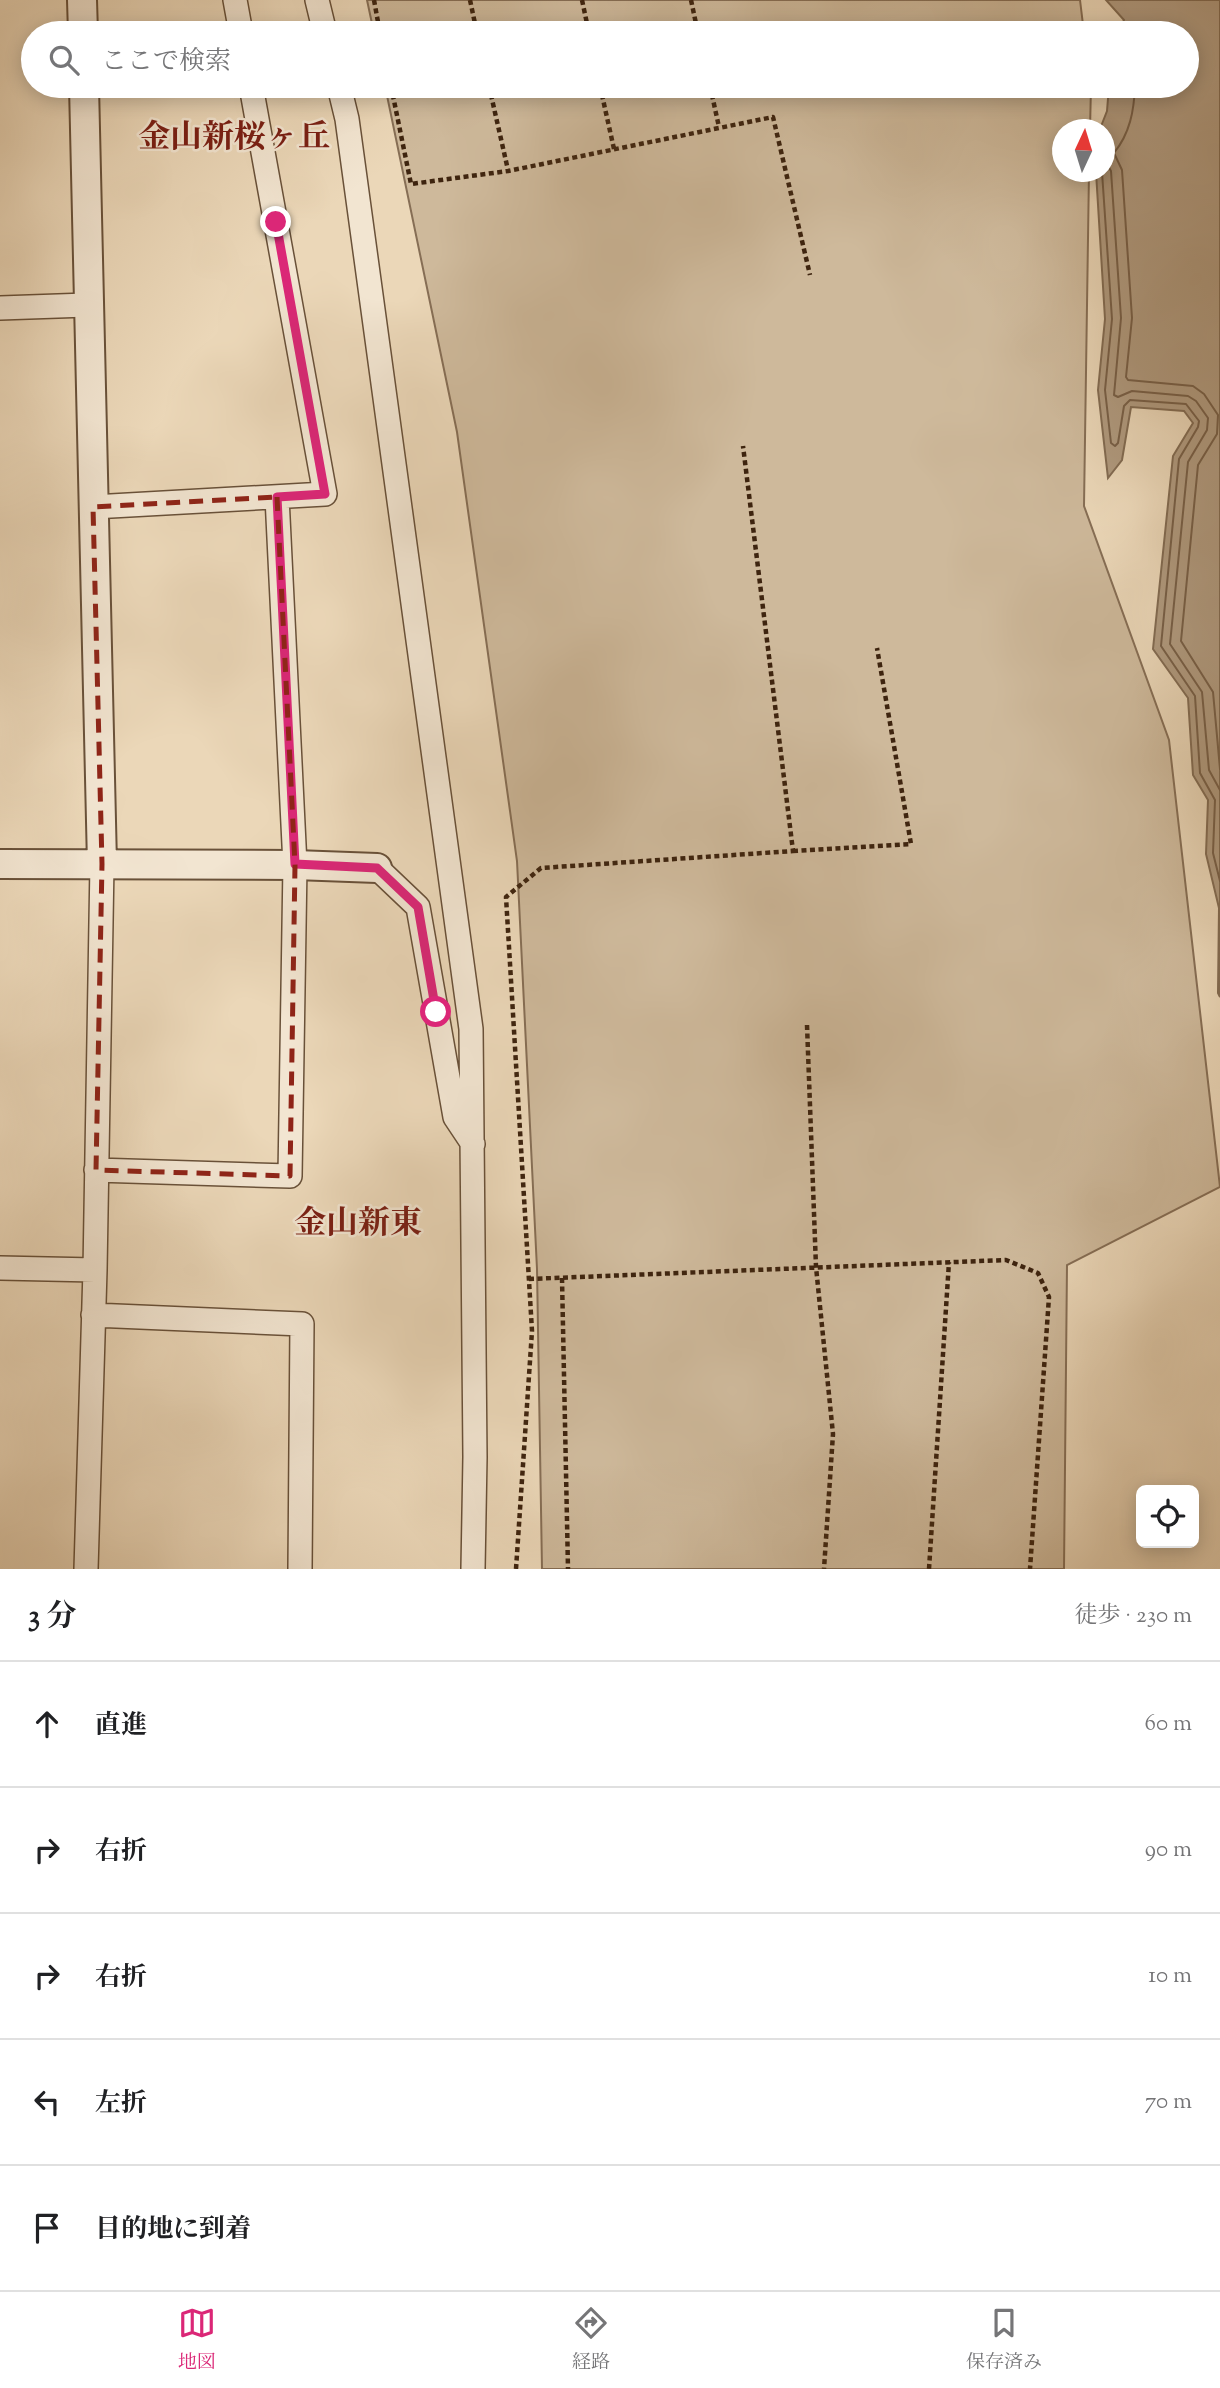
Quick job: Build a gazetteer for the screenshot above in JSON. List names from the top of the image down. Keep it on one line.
{"districts":["金山新桜ヶ丘","金山新東"],"north":"top","page":{"search":"ここで検索","heading":["3 分","徒歩 · 230 m"],"list":[["直進","60 m"],["右折","90 m"],["右折","10 m"],["左折","70 m"],"目的地に到着"],"nav":["地図","経路","保存済み"]}}
